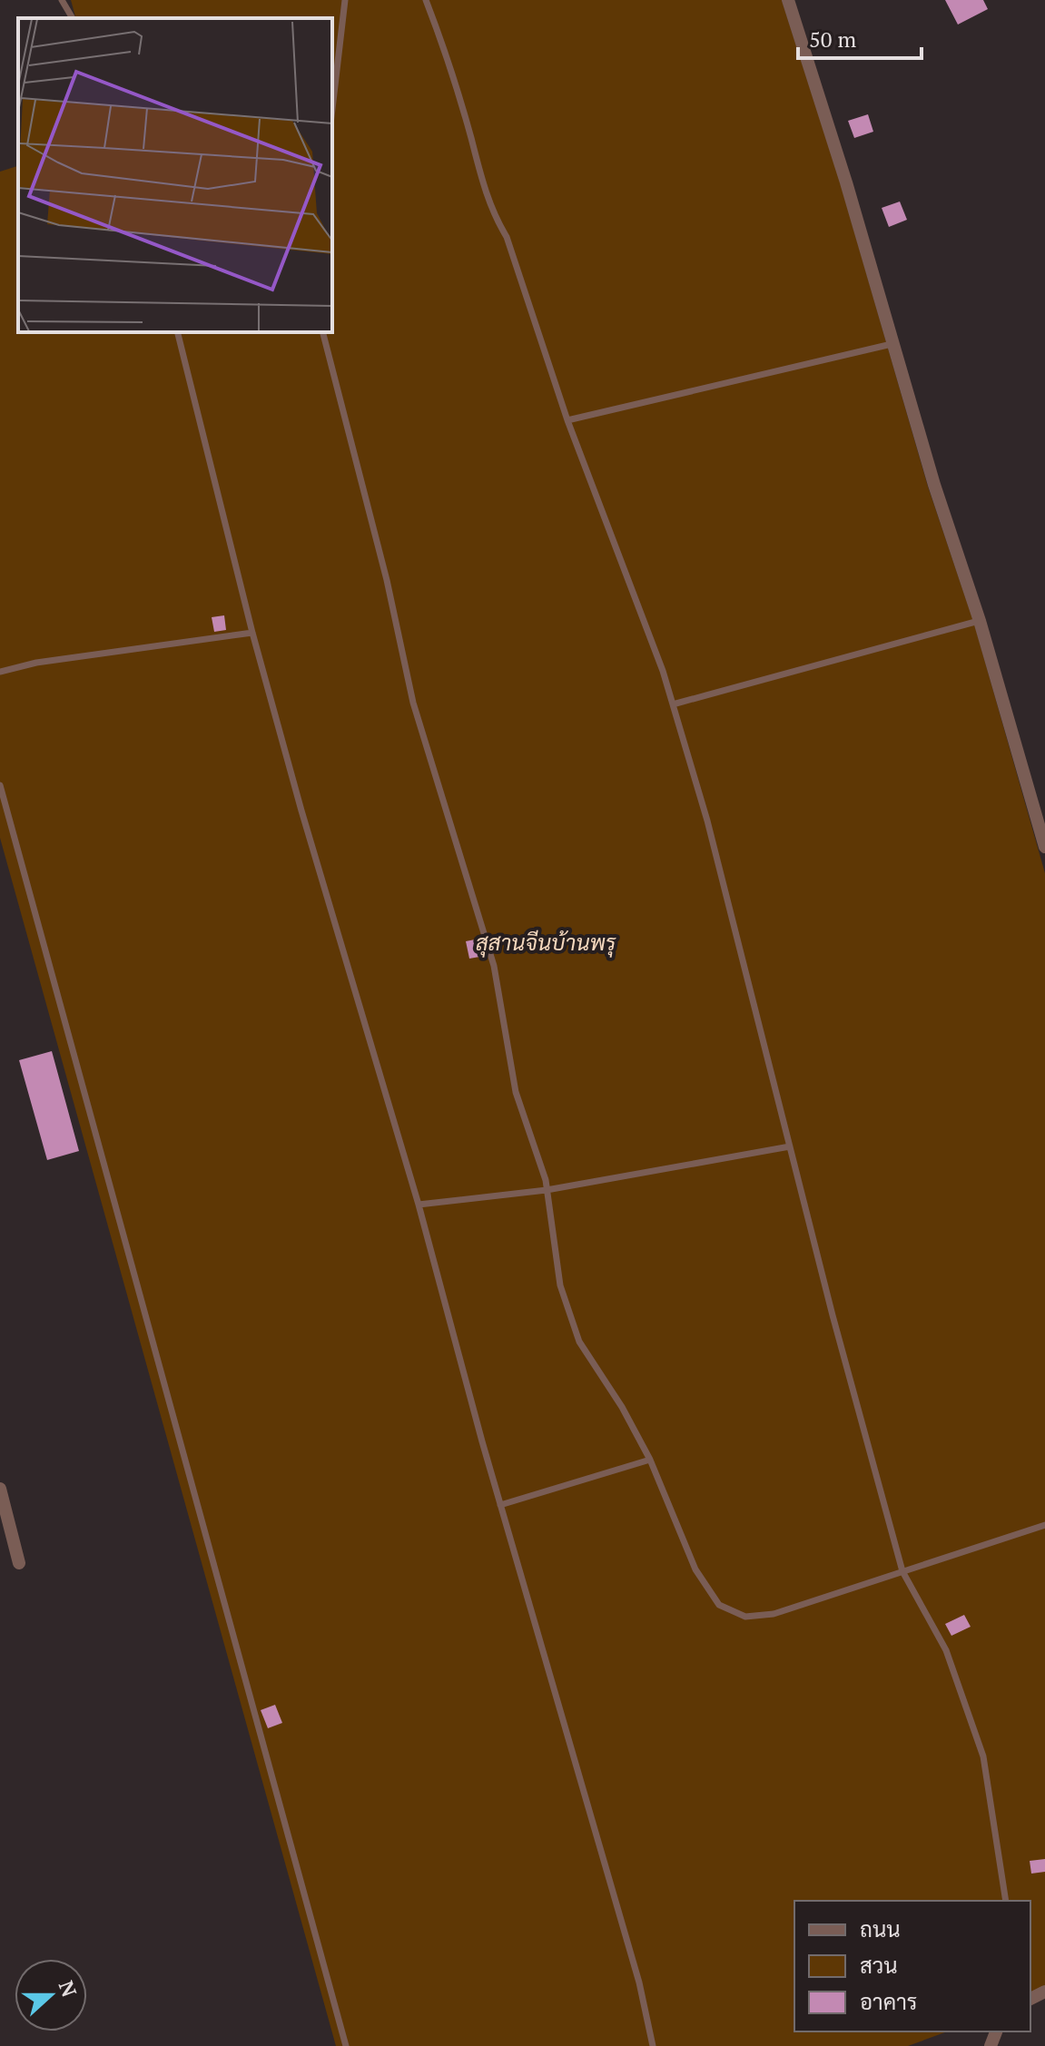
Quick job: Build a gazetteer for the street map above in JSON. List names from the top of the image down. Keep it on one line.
{"parks":["สุสานจีนบ้านพรุ"],"legend":["ถนน","สวน","อาคาร"],"scale_bar":"50 m","north":"right"}
